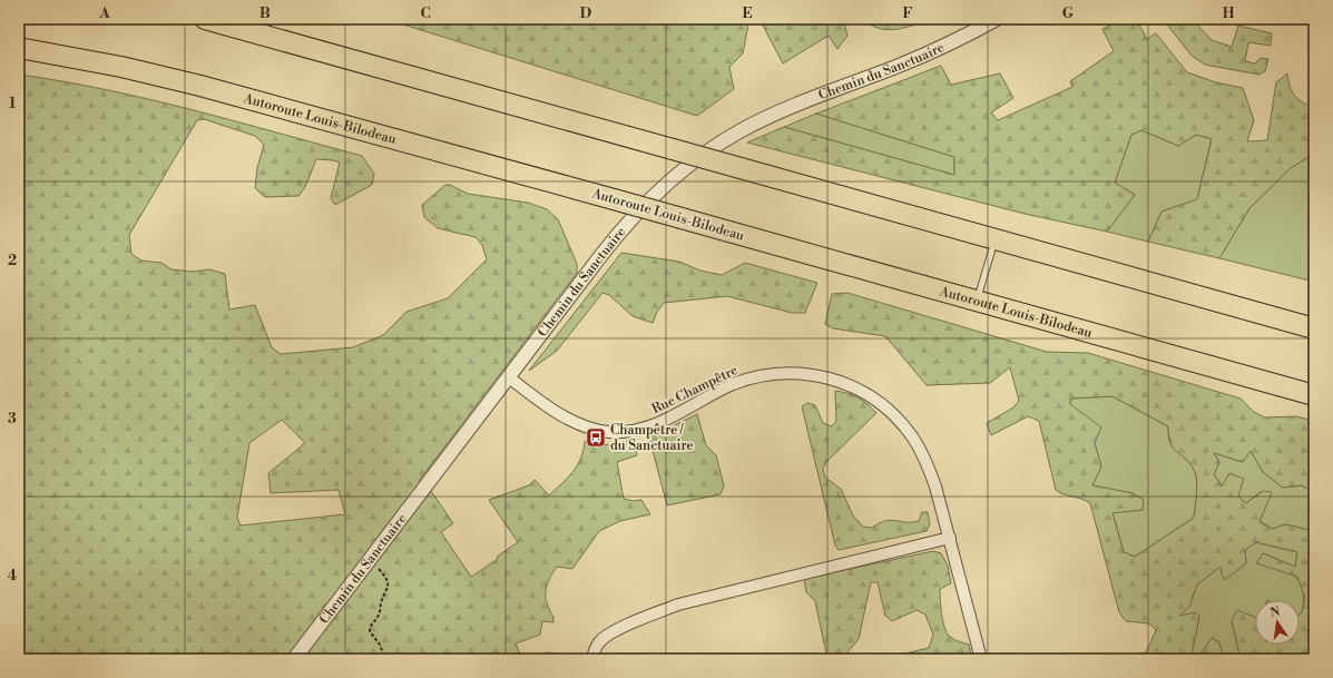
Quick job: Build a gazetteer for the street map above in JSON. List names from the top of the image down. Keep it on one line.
{"streets":{"highway":["Autoroute Louis-Bilodeau"],"street":["Chemin du Sanctuaire","Rue Champêtre"]},"crossings":[["Chemin du Sanctuaire","Rue Champêtre"]],"places":{"bus stop":["Champêtre / du Sanctuaire"]},"north":"top","grid":{"columns":["A","B","C","D","E","F","G","H"],"rows":["1","2","3","4"]}}
